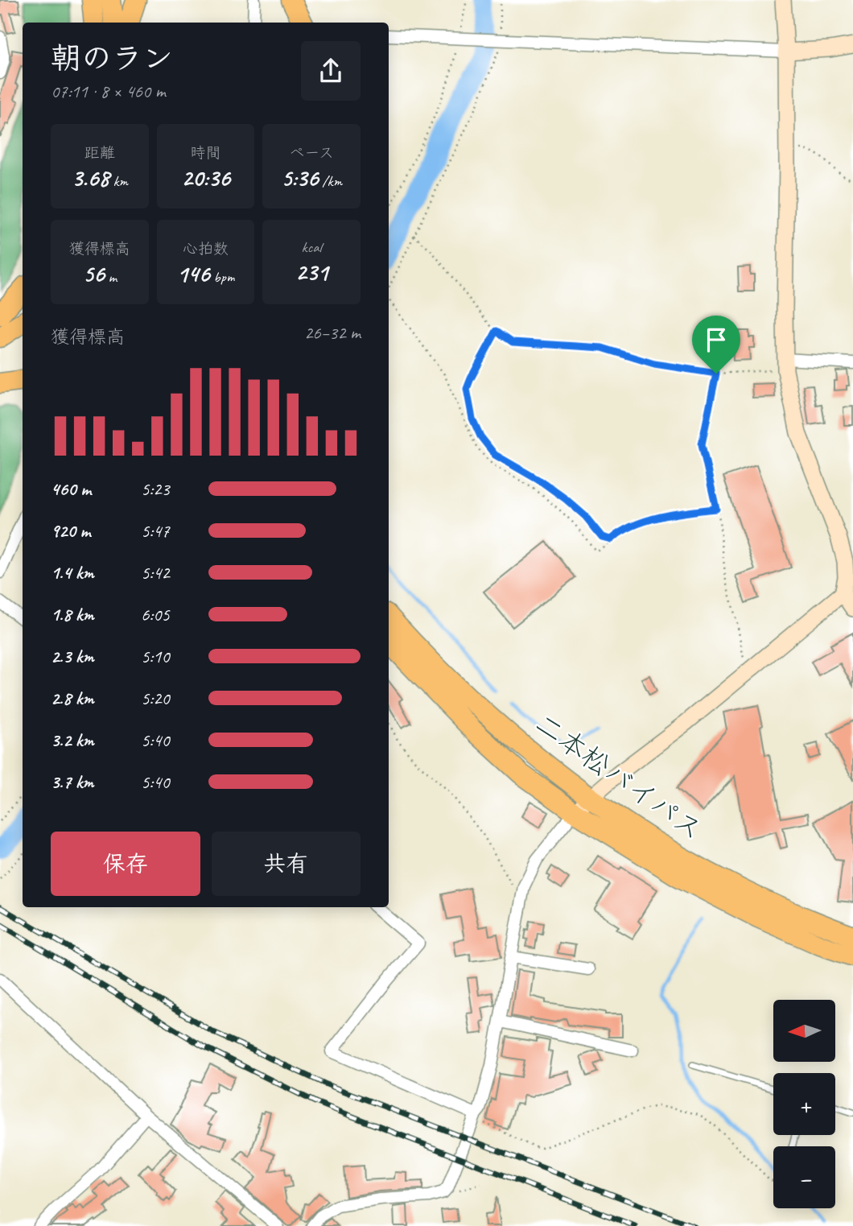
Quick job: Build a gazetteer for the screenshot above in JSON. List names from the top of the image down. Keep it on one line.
{"streets":{"highway":["二本松バイパス"]},"north":"left","page":{"heading":["朝のラン","07:11 · 8 × 460 m"],"stats":[["距離","3.68 km"],["時間","20:36"],["ペース","5:36 /km"],["獲得標高","56 m"],["心拍数","146 bpm"],["kcal","231"]],"chart":["獲得標高","26–32 m"],"list":[{"name":"460 m","note":"5:23"},{"name":"920 m","note":"5:47"},{"name":"1.4 km","note":"5:42"},{"name":"1.8 km","note":"6:05"},{"name":"2.3 km","note":"5:10"},{"name":"2.8 km","note":"5:20"},{"name":"3.2 km","note":"5:40"},{"name":"3.7 km","note":"5:40"}],"buttons":["保存","共有"],"map_buttons":["+","−"]}}
